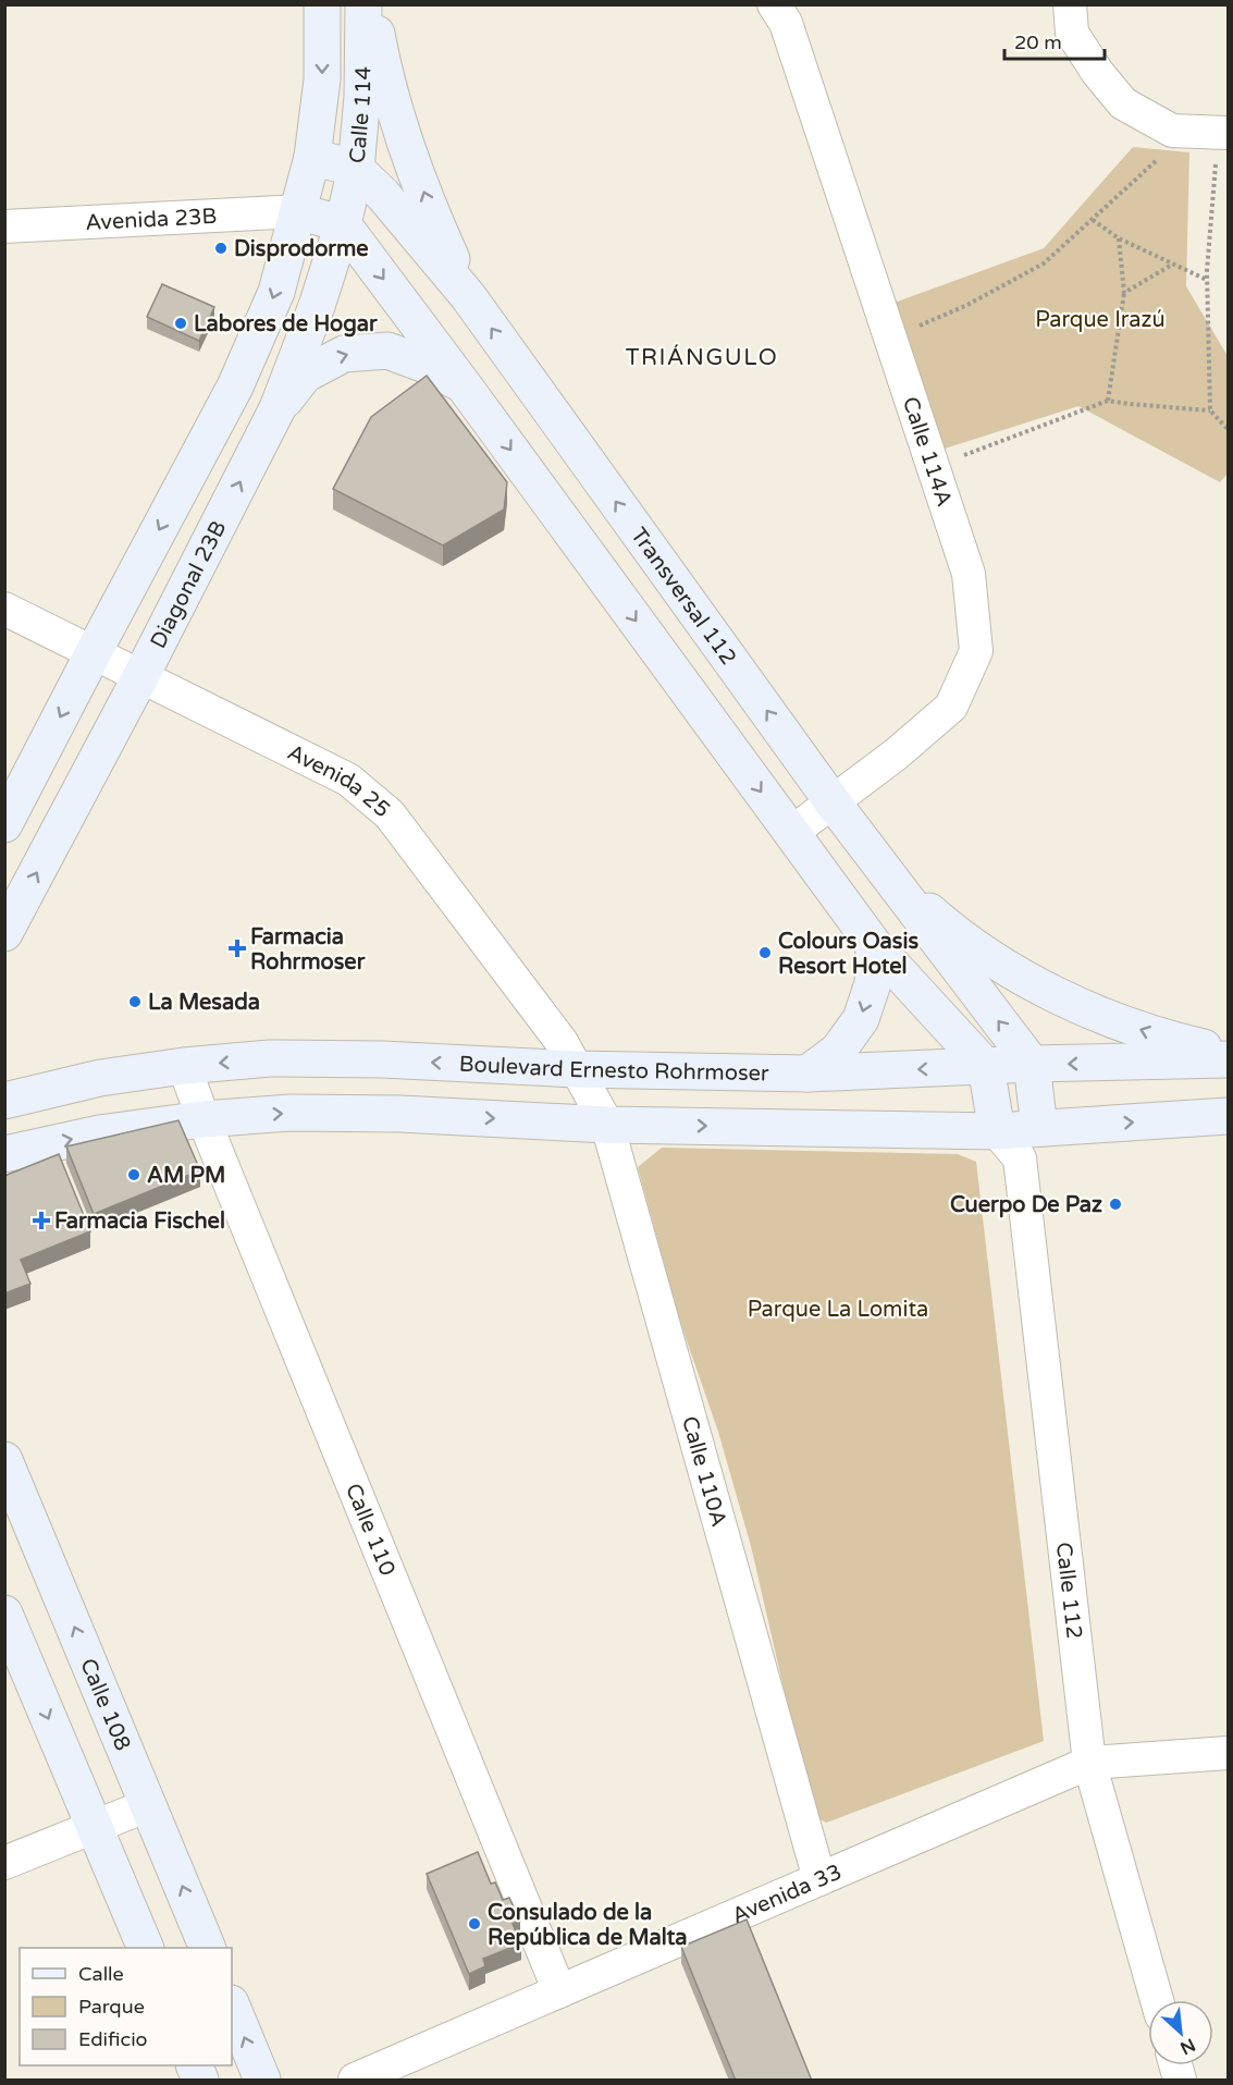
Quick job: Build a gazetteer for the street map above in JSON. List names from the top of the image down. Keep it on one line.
{"streets":{"street":["Calle 114","Avenida 23B","Calle 114A","Diagonal 23B","Transversal 112","Avenida 25","Boulevard Ernesto Rohrmoser","Calle 110A","Calle 110","Calle 112","Calle 108","Avenida 33"]},"crossings":[["Calle 114","Avenida 23B"],["Calle 114","Diagonal 23B"],["Calle 114","Transversal 112"],["Calle 114A","Transversal 112"],["Diagonal 23B","Avenida 25"],["Transversal 112","Boulevard Ernesto Rohrmoser"],["Avenida 25","Boulevard Ernesto Rohrmoser"],["Avenida 25","Calle 110A"],["Boulevard Ernesto Rohrmoser","Calle 110A"],["Boulevard Ernesto Rohrmoser","Calle 110"],["Calle 110A","Avenida 33"],["Calle 110","Avenida 33"],["Calle 112","Avenida 33"]],"districts":["TRIÁNGULO"],"parks":["Parque Irazú","Parque La Lomita"],"places":{"other":["Disprodorme","Labores de Hogar","Colours Oasis Resort Hotel","La Mesada","AM PM","Cuerpo De Paz","Consulado de la República de Malta"],"health":["Farmacia Rohrmoser","Farmacia Fischel"]},"legend":["Calle","Parque","Edificio"],"scale_bar":"20 m","north":"bottom right"}
